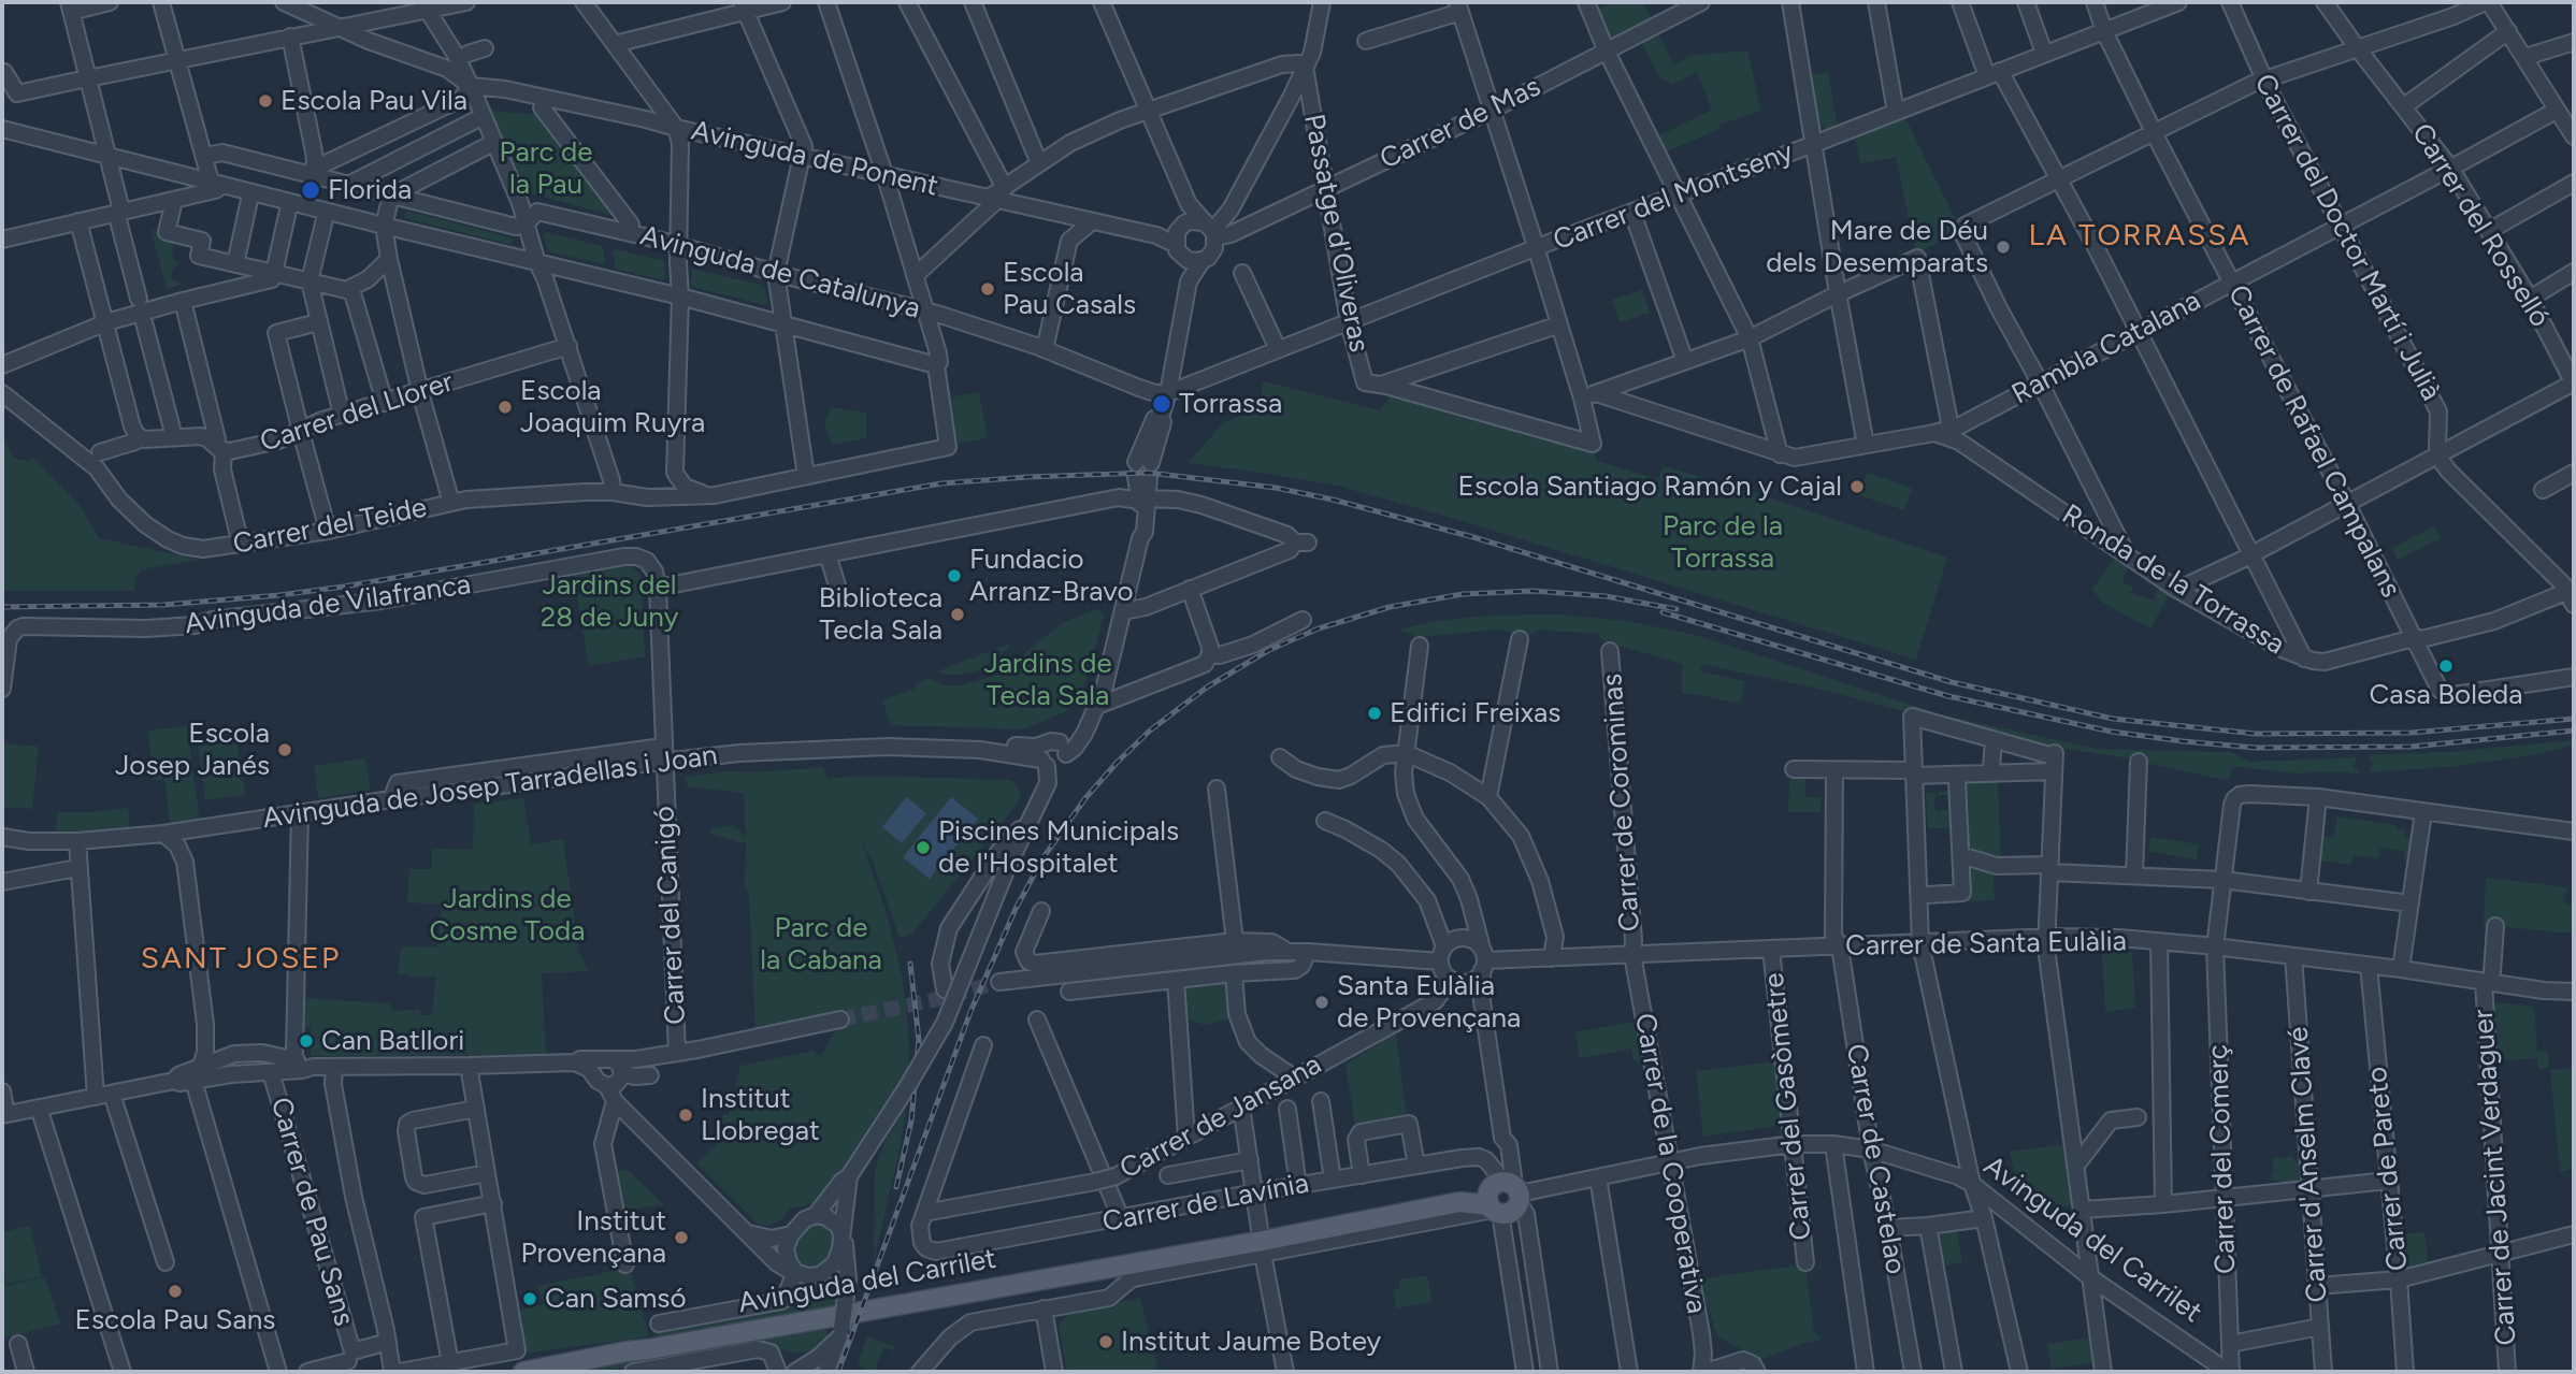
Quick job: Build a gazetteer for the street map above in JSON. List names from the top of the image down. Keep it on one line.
{"streets":{"main road":["Avinguda del Carrilet"],"street":["Carrer de Mas","Avinguda de Ponent","Carrer del Montseny","Carrer del Rosselló","Passatge d'Oliveras","Carrer del Doctor Martí i Julià","Avinguda de Catalunya","Rambla Catalana","Carrer del Llorer","Carrer de Rafael Campalans","Carrer del Teide","Ronda de la Torrassa","Avinguda de Vilafranca","Avinguda de Josep Tarradellas i Joan","Carrer de Corominas","Carrer del Canigó","Carrer de Santa Eulàlia","Carrer del Gasòmetre","Carrer de Jansana","Carrer de Castelao","Carrer del Comerç","Carrer de la Cooperativa","Carrer d'Anselm Clavé","Carrer de Pareto","Carrer de Jacint Verdaguer","Carrer de Lavínia","Carrer de Pau Sans"]},"crossings":[["Carrer de Mas","Avinguda de Ponent"],["Carrer de Mas","Passatge d'Oliveras"],["Carrer del Montseny","Passatge d'Oliveras"],["Carrer del Montseny","Avinguda de Catalunya"],["Carrer del Montseny","Carrer de Rafael Campalans"],["Carrer del Rosselló","Rambla Catalana"],["Carrer del Doctor Martí i Julià","Rambla Catalana"],["Avinguda de Catalunya","Carrer del Teide"],["Rambla Catalana","Carrer de Rafael Campalans"],["Rambla Catalana","Ronda de la Torrassa"],["Carrer de Rafael Campalans","Ronda de la Torrassa"],["Avinguda de Vilafranca","Carrer del Canigó"],["Avinguda de Josep Tarradellas i Joan","Carrer del Canigó"],["Carrer de Corominas","Carrer de Santa Eulàlia"],["Carrer de Corominas","Carrer de la Cooperativa"],["Carrer de Santa Eulàlia","Carrer del Gasòmetre"],["Carrer de Santa Eulàlia","Carrer de Jansana"],["Carrer de Santa Eulàlia","Carrer de Castelao"],["Carrer de Santa Eulàlia","Carrer del Comerç"],["Carrer de Santa Eulàlia","Carrer de la Cooperativa"],["Carrer de Santa Eulàlia","Carrer d'Anselm Clavé"],["Carrer de Santa Eulàlia","Carrer de Pareto"],["Carrer de Santa Eulàlia","Carrer de Jacint Verdaguer"],["Carrer del Gasòmetre","Avinguda del Carrilet"],["Carrer de Jansana","Carrer de Lavínia"],["Carrer de Castelao","Avinguda del Carrilet"],["Carrer del Comerç","Avinguda del Carrilet"],["Carrer de la Cooperativa","Avinguda del Carrilet"],["Carrer de Lavínia","Avinguda del Carrilet"]],"districts":["LA TORRASSA","SANT JOSEP"],"parks":["Parc de la Pau","Parc de la Torrassa","Jardins del 28 de Juny","Jardins de Tecla Sala","Jardins de Cosme Toda","Parc de la Cabana"],"places":["Escola Pau Vila","Florida","Mare de Déu dels Desemparats","Escola Pau Casals","Torrassa","Escola Joaquim Ruyra","Escola Santiago Ramón y Cajal","Fundacio Arranz-Bravo","Biblioteca Tecla Sala","Casa Boleda","Edifici Freixas","Escola Josep Janés","Piscines Municipals de l'Hospitalet","Santa Eulàlia de Provençana","Can Batllori","Institut Llobregat","Institut Provençana","Escola Pau Sans","Can Samsó","Institut Jaume Botey"]}
